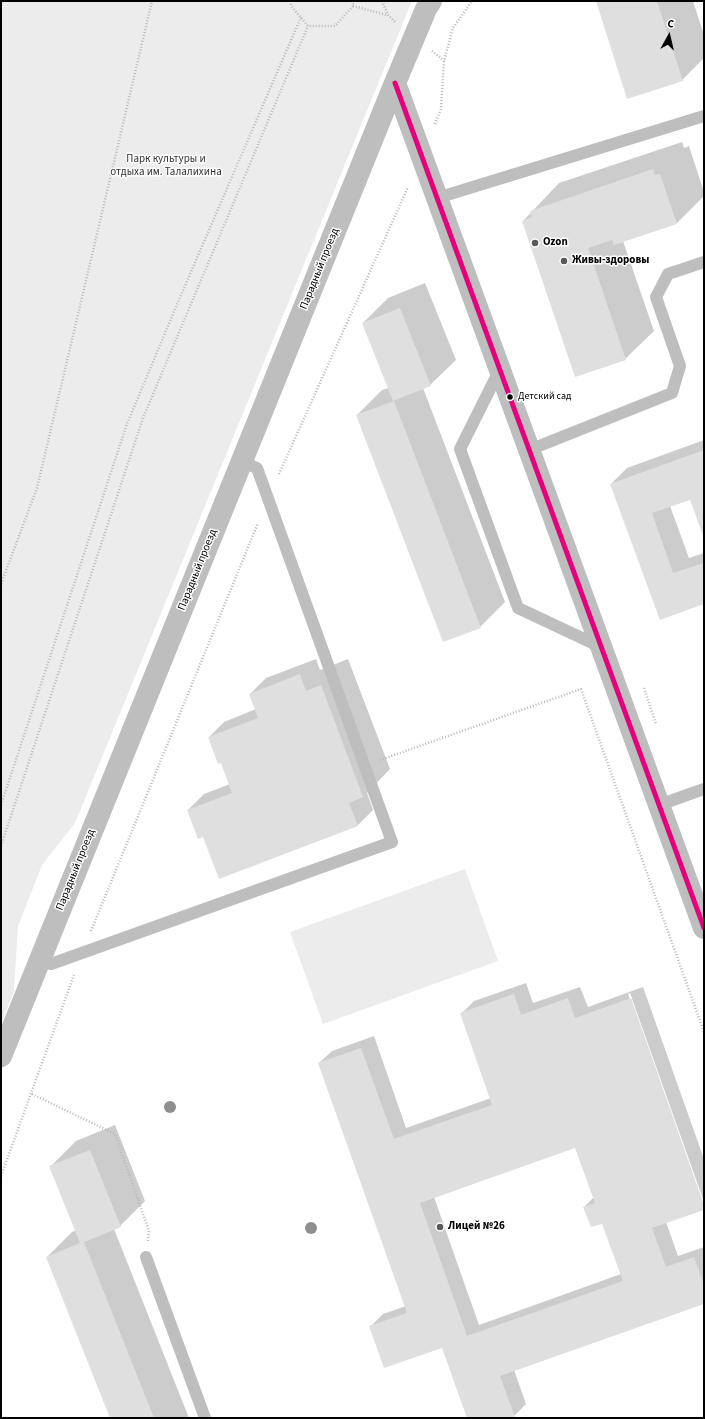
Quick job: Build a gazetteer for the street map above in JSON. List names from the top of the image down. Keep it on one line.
{"streets":{"street":["Парадный проезд"]},"parks":["Парк культуры и отдыха им. Талалихина"],"places":["Ozon","Живы-здоровы","Детский сад","Лицей №26"],"north":"top"}
